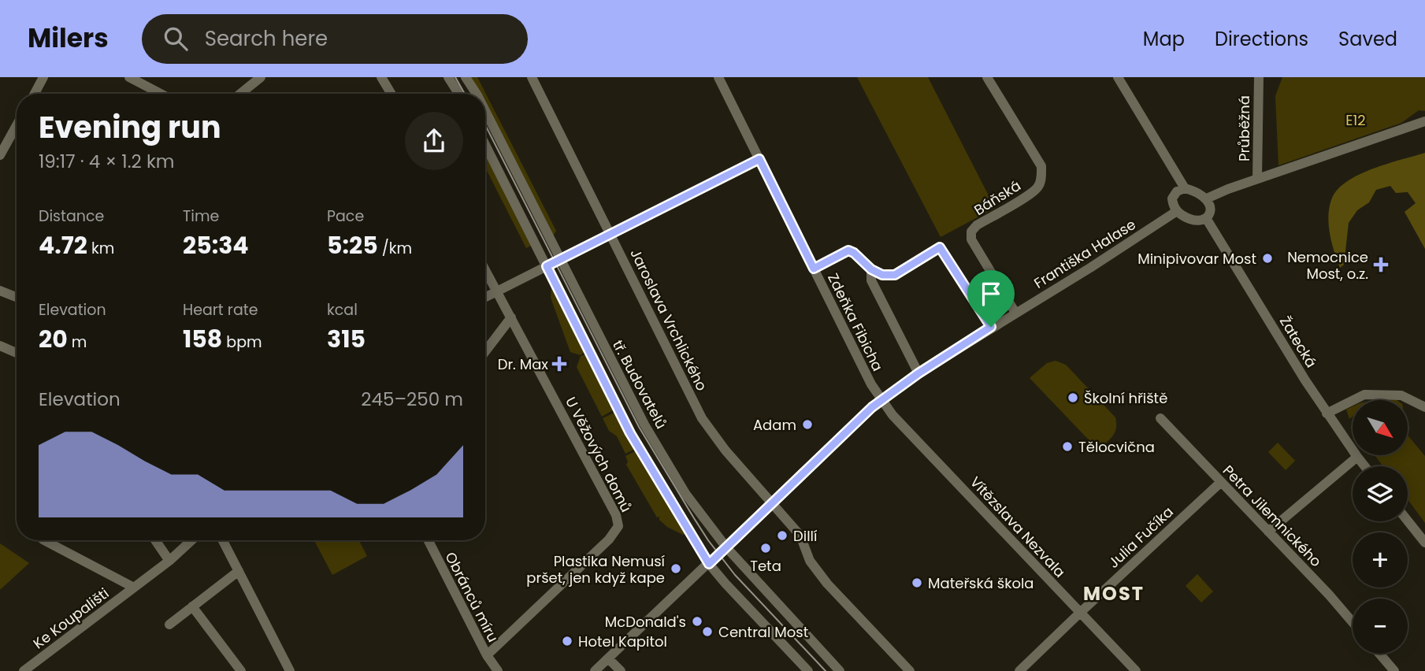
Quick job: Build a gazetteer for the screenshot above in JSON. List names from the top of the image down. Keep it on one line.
{"streets":{"street":["Průběžná","Báňská","Františka Halase","Jaroslava Vrchlického","Zdeňka Fibicha","Žatecká","tř. Budovatelů","U Věžových domů","Petra Jilemnického","Vítězslava Nezvala","Julia Fučíka","Obránců míru","Ke Koupališti"]},"crossings":[["Báňská","Františka Halase"],["Františka Halase","Jaroslava Vrchlického"],["Františka Halase","Zdeňka Fibicha"],["Františka Halase","Žatecká"],["Františka Halase","tř. Budovatelů"],["Františka Halase","Vítězslava Nezvala"],["Zdeňka Fibicha","Vítězslava Nezvala"],["U Věžových domů","Obránců míru"],["Petra Jilemnického","Julia Fučíka"],["Vítězslava Nezvala","Julia Fučíka"]],"districts":["MOST"],"parks":["E12"],"places":{"other":["Minipivovar Most","Školní hřiště","Adam","Tělocvična","Dillí","Teta","Plastika Nemusí pršet, jen když kape","Mateřská škola","McDonald's","Central Most","Hotel Kapitol"],"health":["Nemocnice Most, o.z.","Dr. Max"]},"north":"bottom right","page":{"header":"Milers","search":"Search here","nav":["Map","Directions","Saved"],"heading":["Evening run","19:17 · 4 × 1.2 km"],"stats":[["Distance","4.72 km"],["Time","25:34"],["Pace","5:25 /km"],["Elevation","20 m"],["Heart rate","158 bpm"],["kcal","315"]],"chart":["Elevation","245–250 m"],"map_buttons":["+","−"]}}
